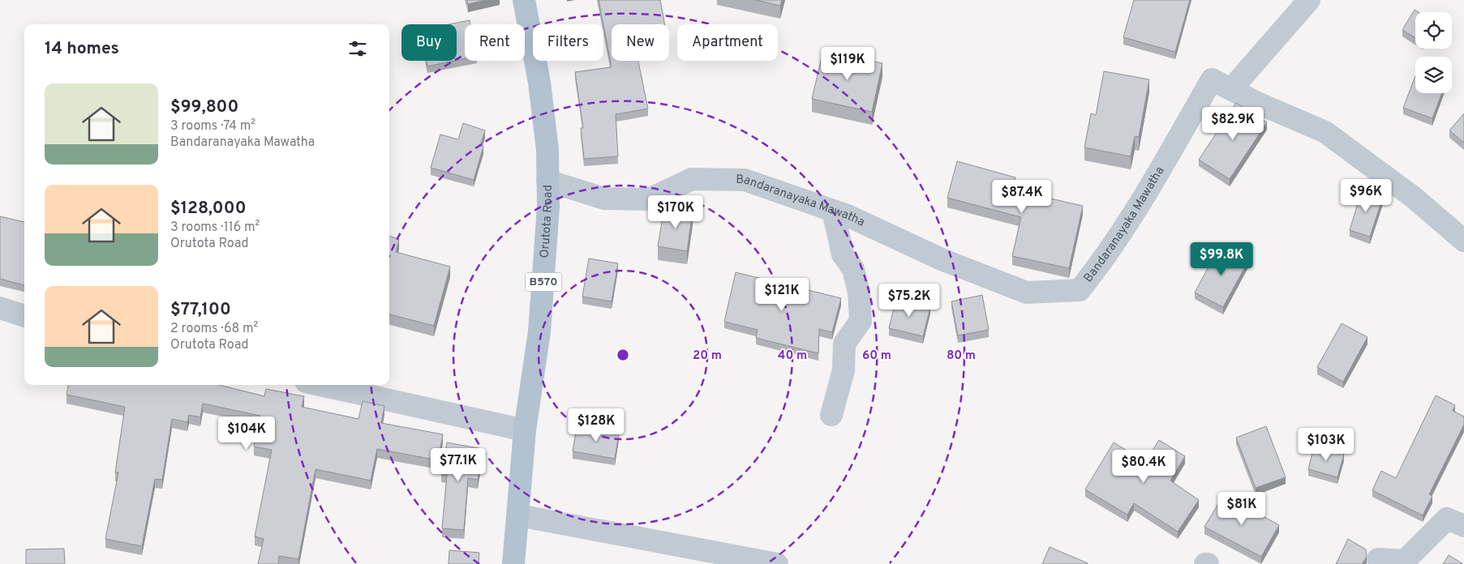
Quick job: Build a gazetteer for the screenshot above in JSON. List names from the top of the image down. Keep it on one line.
{"streets":{"main road":["Orutota Road","B570"],"street":["Bandaranayaka Mawatha"]},"crossings":[["Bandaranayaka Mawatha","Orutota Road"]],"page":{"chip":["Buy","Rent","Filters","New","Apartment"],"heading":"14 homes","price":["$119K","$82.9K","$96K","$87.4K","$170K","$99.8K","$121K","$75.2K","$128K","$104K","$103K","$77.1K","$80.4K","$81K"],"list":[{"name":"$99,800","note":"3 rooms · 74 m² · Bandaranayaka Mawatha"},{"name":"$128,000","note":"3 rooms · 116 m² · Orutota Road"},{"name":"$77,100","note":"2 rooms · 68 m² · Orutota Road"}]},"rings":["20 m","40 m","60 m","80 m"]}
